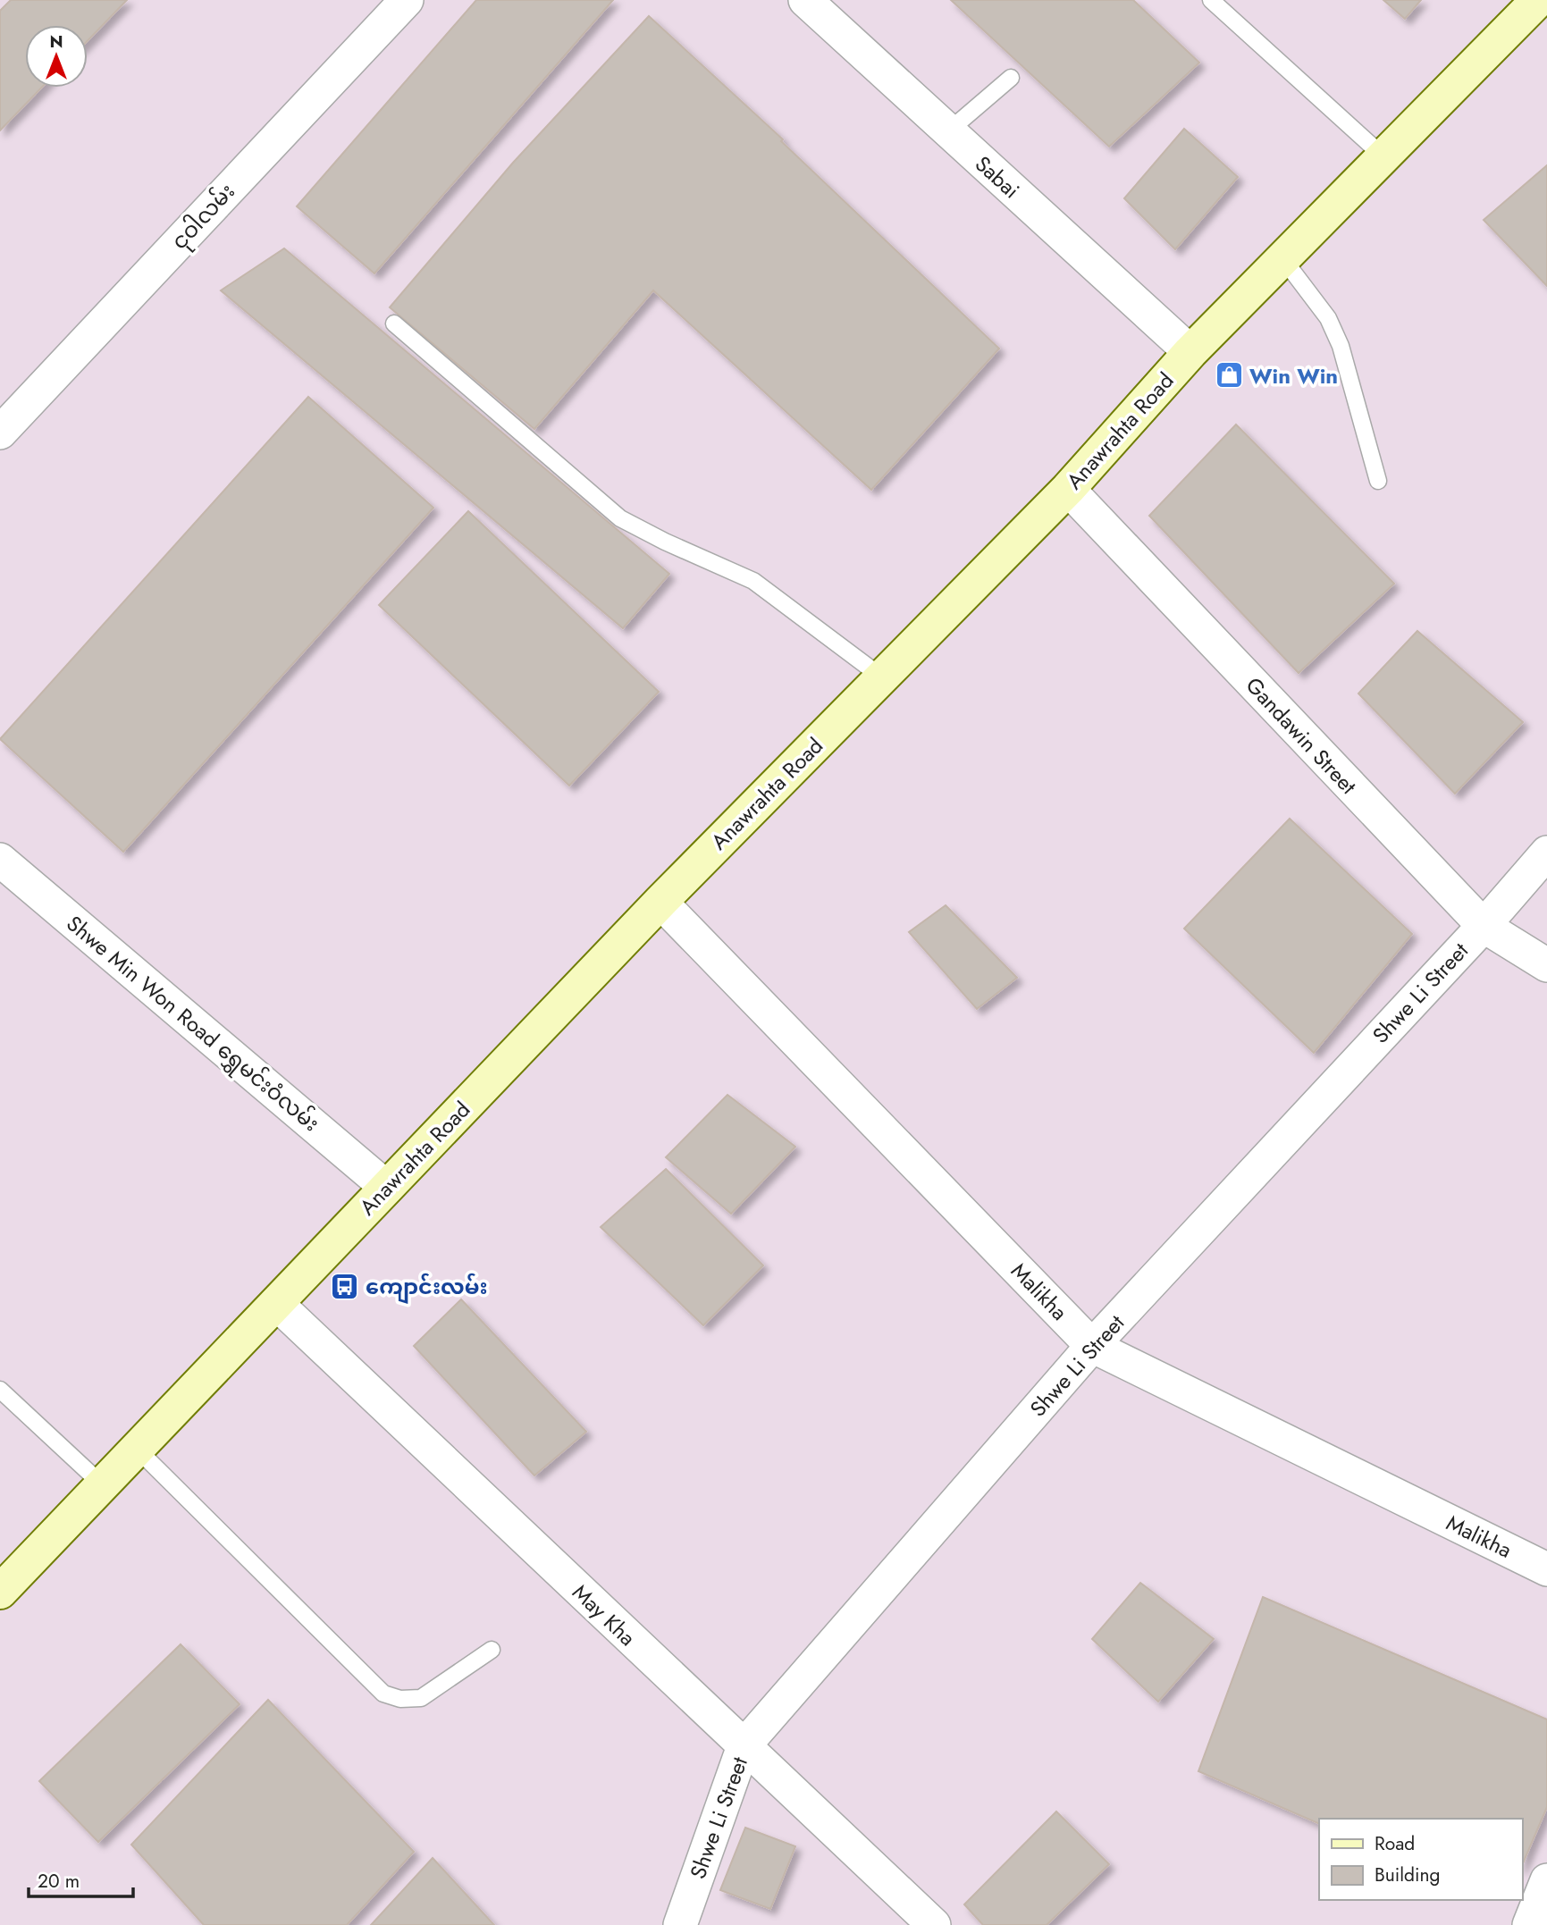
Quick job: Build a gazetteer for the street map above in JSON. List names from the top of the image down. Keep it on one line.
{"streets":{"main road":["Anawrahta Road"],"street":["Sabai","ငုဝါလမ်း","Gandawin Street","Shwe Li Street","Shwe Min Won Road ရွှေမင်းဝံလမ်း","Malikha","May Kha"]},"crossings":[["Sabai","Anawrahta Road"],["Anawrahta Road","Gandawin Street"],["Anawrahta Road","Shwe Min Won Road ရွှေမင်းဝံလမ်း"],["Anawrahta Road","Malikha"],["Anawrahta Road","May Kha"],["Gandawin Street","Shwe Li Street"],["Shwe Li Street","Malikha"],["Shwe Li Street","May Kha"]],"places":{"shop":["Win Win"],"bus stop":["ကျောင်းလမ်း"]},"legend":["Road","Building"],"scale_bar":"20 m","north":"top"}
